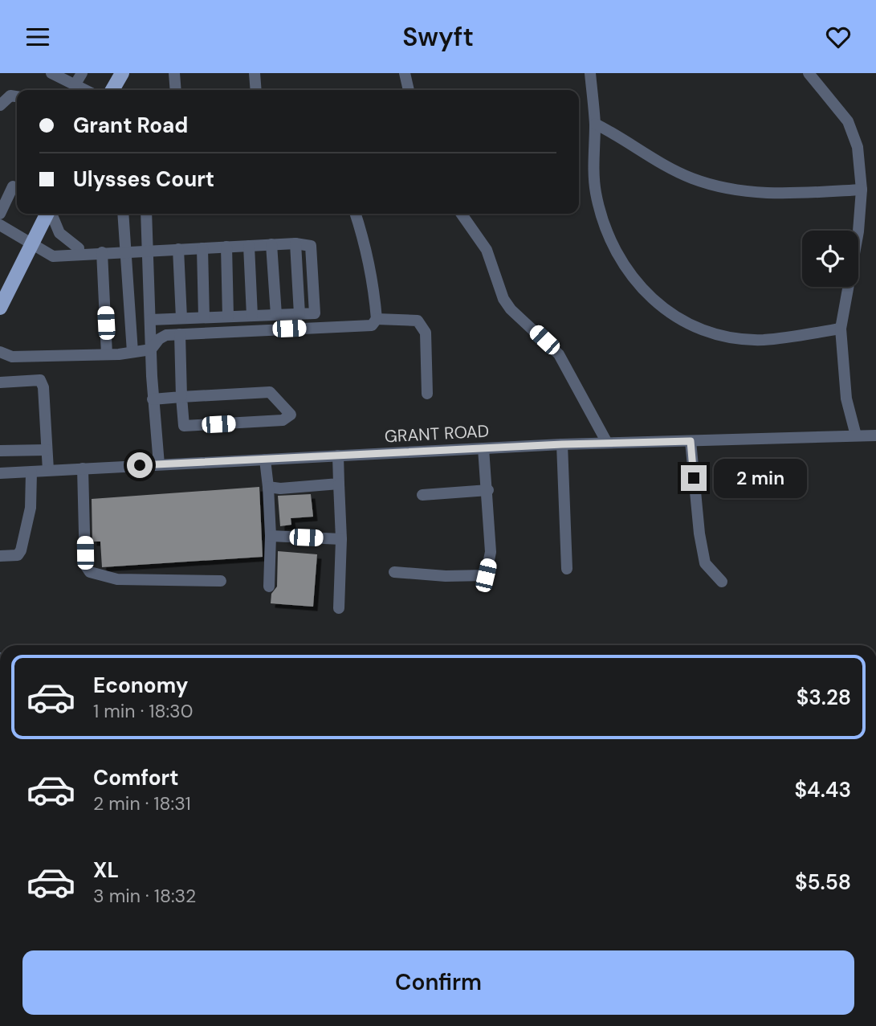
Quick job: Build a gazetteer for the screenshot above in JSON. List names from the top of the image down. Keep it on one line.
{"streets":{"street":["GRANT ROAD"]},"page":{"header":"Swyft","banner":["Grant Road","Ulysses Court"],"bubble":"2 min","list":[{"name":"Economy","note":"1 min · 18:30","value":"$3.28"},{"name":"Comfort","note":"2 min · 18:31","value":"$4.43"},{"name":"XL","note":"3 min · 18:32","value":"$5.58"}],"buttons":"Confirm"}}
